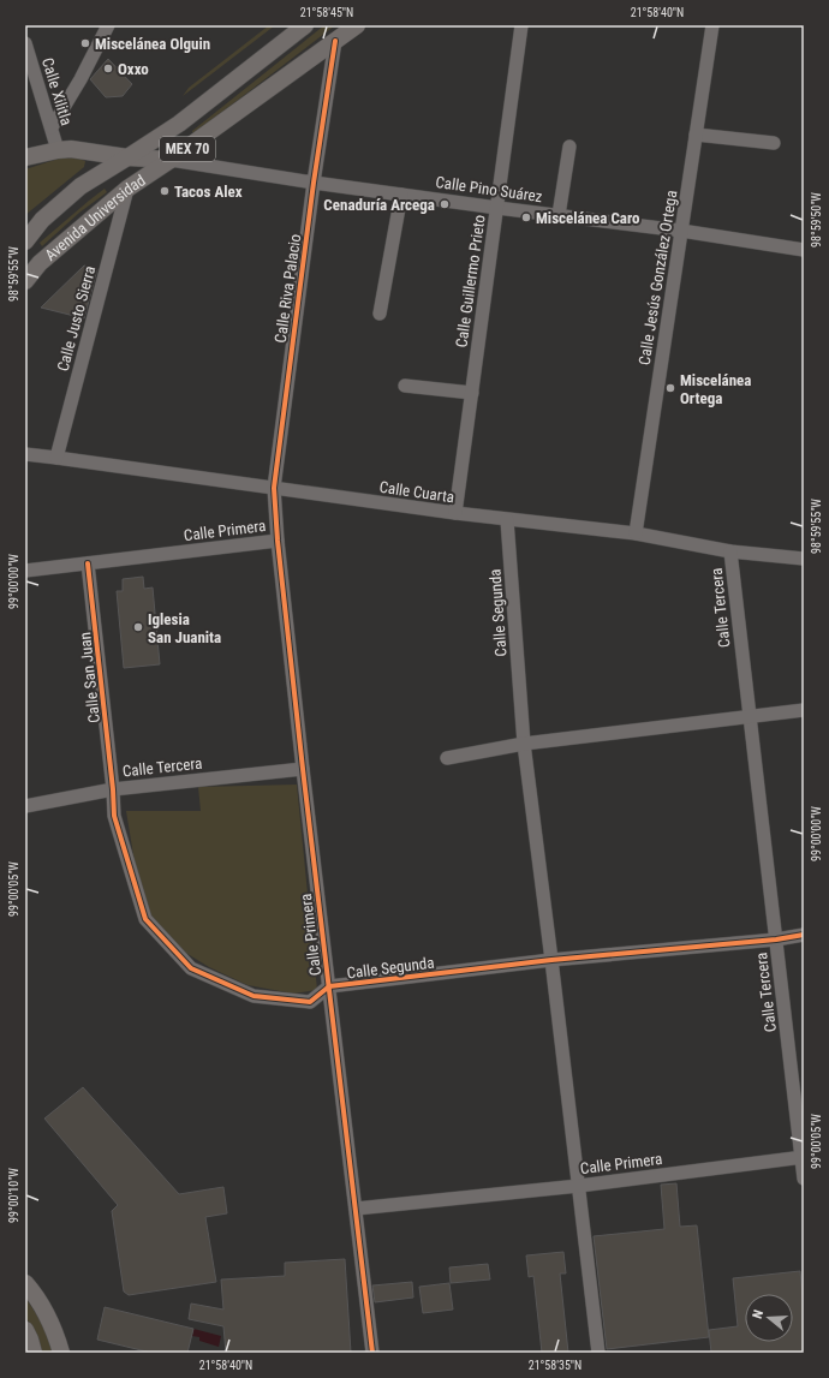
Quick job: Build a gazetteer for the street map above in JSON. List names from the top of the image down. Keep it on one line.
{"streets":{"main road":["MEX 70","Avenida Universidad"],"street":["Calle Xilitla","Calle Pino Suárez","Calle Jesús González Ortega","Calle Guillermo Prieto","Calle Riva Palacio","Calle Justo Sierra","Calle Cuarta","Calle Primera","Calle Tercera","Calle Segunda","Calle San Juan"]},"crossings":[["Calle Pino Suárez","Avenida Universidad"],["Calle Pino Suárez","Calle Jesús González Ortega"],["Calle Pino Suárez","Calle Guillermo Prieto"],["Calle Pino Suárez","Calle Riva Palacio"],["Avenida Universidad","Calle Riva Palacio"],["Avenida Universidad","Calle Justo Sierra"],["Calle Jesús González Ortega","Calle Cuarta"],["Calle Guillermo Prieto","Calle Cuarta"],["Calle Riva Palacio","Calle Cuarta"],["Calle Riva Palacio","Calle Primera"],["Calle Justo Sierra","Calle Cuarta"],["Calle Cuarta","Calle Tercera"],["Calle Cuarta","Calle Segunda"],["Calle Primera","Calle Tercera"],["Calle Primera","Calle Segunda"],["Calle Primera","Calle San Juan"],["Calle Tercera","Calle Segunda"],["Calle Tercera","Calle San Juan"],["Calle Segunda","Calle San Juan"]],"places":["Miscelánea Olguin","Oxxo","Tacos Alex","Cenaduría Arcega","Miscelánea Caro","Miscelánea Ortega","Iglesia San Juanita"],"north":"left","coordinates":["21°58'45\"N","21°58'40\"N","98°59'50\"W","98°59'55\"W","99°00'00\"W","99°00'05\"W","99°00'10\"W","21°58'35\"N"]}
